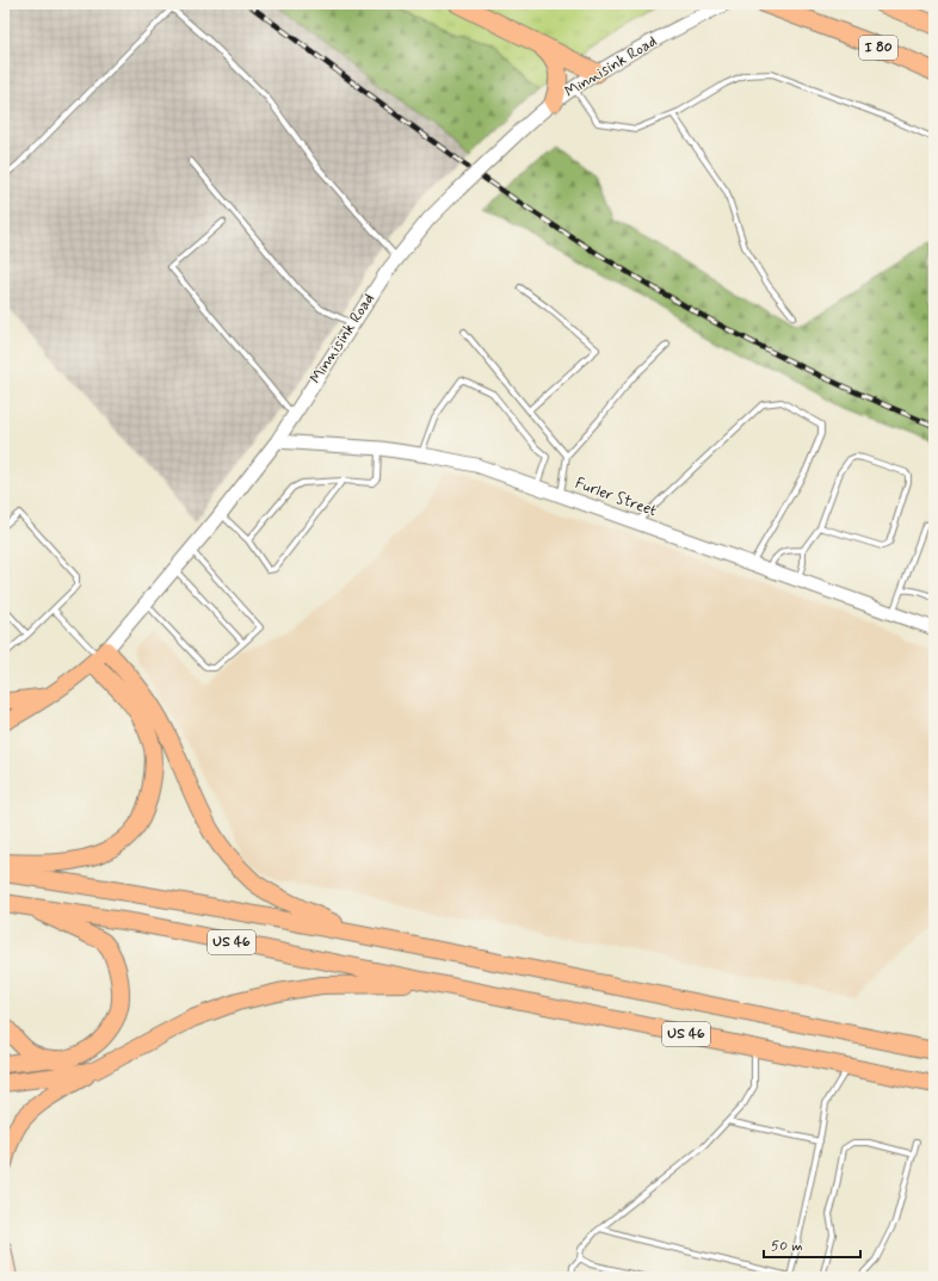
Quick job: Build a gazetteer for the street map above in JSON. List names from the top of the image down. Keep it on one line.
{"streets":{"highway":["I 80","US 46"],"main road":["Minnisink Road"],"street":["Furler Street"]},"crossings":[["Minnisink Road","Furler Street"]],"scale_bar":"50 m"}
